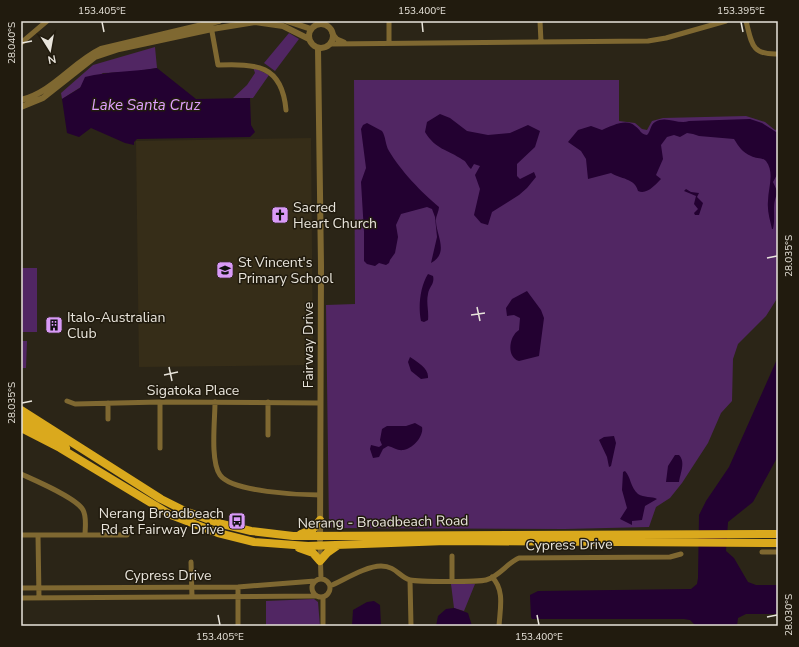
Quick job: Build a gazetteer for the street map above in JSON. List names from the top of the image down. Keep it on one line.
{"streets":{"main road":["Nerang - Broadbeach Road"],"street":["Fairway Drive","Sigatoka Place","Cypress Drive"]},"crossings":[["Fairway Drive","Sigatoka Place"],["Fairway Drive","Nerang - Broadbeach Road"]],"water":["Lake Santa Cruz"],"places":{"church":["Sacred Heart Church"],"school or university":["St Vincent's Primary School"],"building":["Italo-Australian Club"],"bus stop":["Nerang Broadbeach Rd at Fairway Drive"]},"north":"bottom","coordinates":["153.405°E","153.400°E","153.395°E","28.040°S","28.035°S","28.030°S"]}
